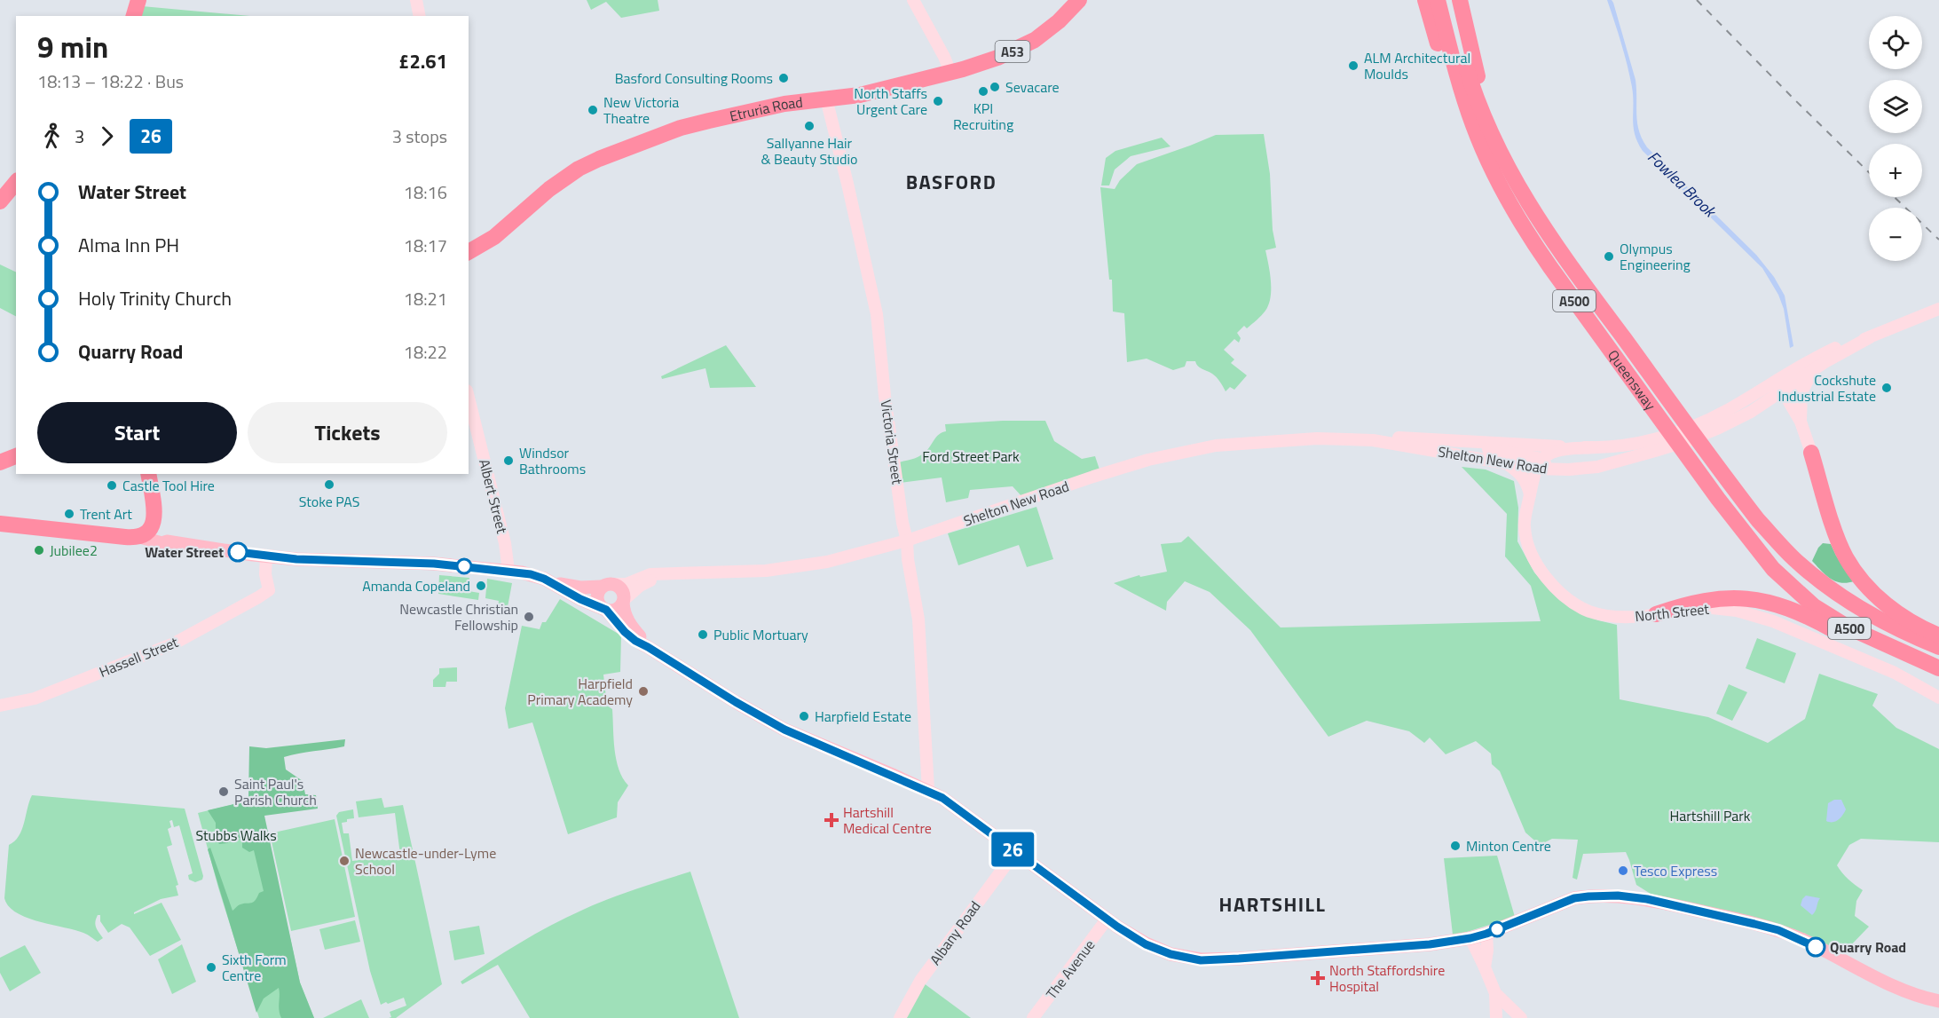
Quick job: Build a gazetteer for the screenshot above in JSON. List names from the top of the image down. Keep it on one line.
{"streets":{"highway":["A53","Etruria Road","A500","Queensway"],"main road":["Victoria Street","Shelton New Road","Albert Street","North Street","Hassell Street","Albany Road","The Avenue"]},"crossings":[["Etruria Road","Victoria Street"],["Victoria Street","Shelton New Road"],["Shelton New Road","North Street"]],"districts":["BASFORD","HARTSHILL"],"water":["Fowlea Brook"],"parks":["Ford Street Park","Hartshill Park","Stubbs Walks"],"places":{"other":["ALM Architectural Moulds","Basford Consulting Rooms","Sevacare","KPI Recruiting","North Staffs Urgent Care","New Victoria Theatre","Sallyanne Hair & Beauty Studio","Olympus Engineering","Cockshute Industrial Estate","Windsor Bathrooms","Stoke PAS","Castle Tool Hire","Trent Art","Jubilee2","Water Street","Amanda Copeland","Newcastle Christian Fellowship","Public Mortuary","Harpfield Primary Academy","Harpfield Estate","Saint Paul's Parish Church","Minton Centre","Newcastle-under-Lyme School","Tesco Express","Quarry Road","Sixth Form Centre"],"health":["Hartshill Medical Centre","North Staffordshire Hospital"]},"lines":["bus line 26"],"page":{"on_map":"26","map_buttons":["+","−"],"heading":["9 min","18:13 – 18:22 · Bus","£2.61"],"legs":["3","26","3 stops"],"list":[{"name":"Water Street","value":"18:16"},{"name":"Alma Inn PH","value":"18:17"},{"name":"Holy Trinity Church","value":"18:21"},{"name":"Quarry Road","value":"18:22"}],"buttons":["Start","Tickets"]}}
